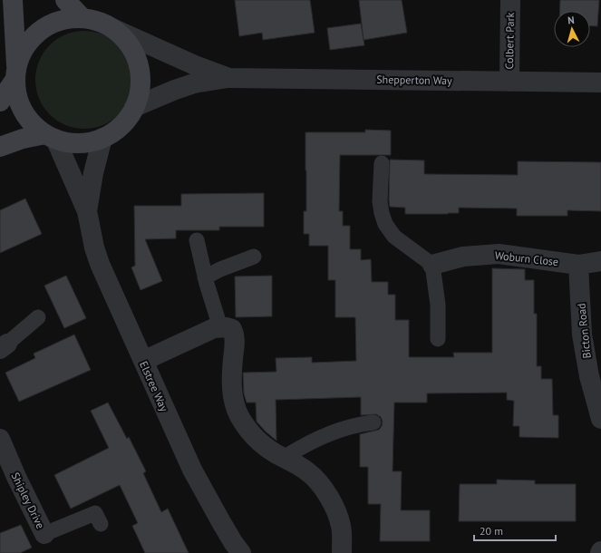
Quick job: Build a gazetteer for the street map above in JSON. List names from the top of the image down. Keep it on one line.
{"streets":{"street":["Colbert Park","Shepperton Way","Woburn Close","Bicton Road","Elstree Way","Shipley Drive"]},"crossings":[["Colbert Park","Shepperton Way"],["Shepperton Way","Elstree Way"],["Woburn Close","Bicton Road"]],"scale_bar":"20 m","north":"top"}
